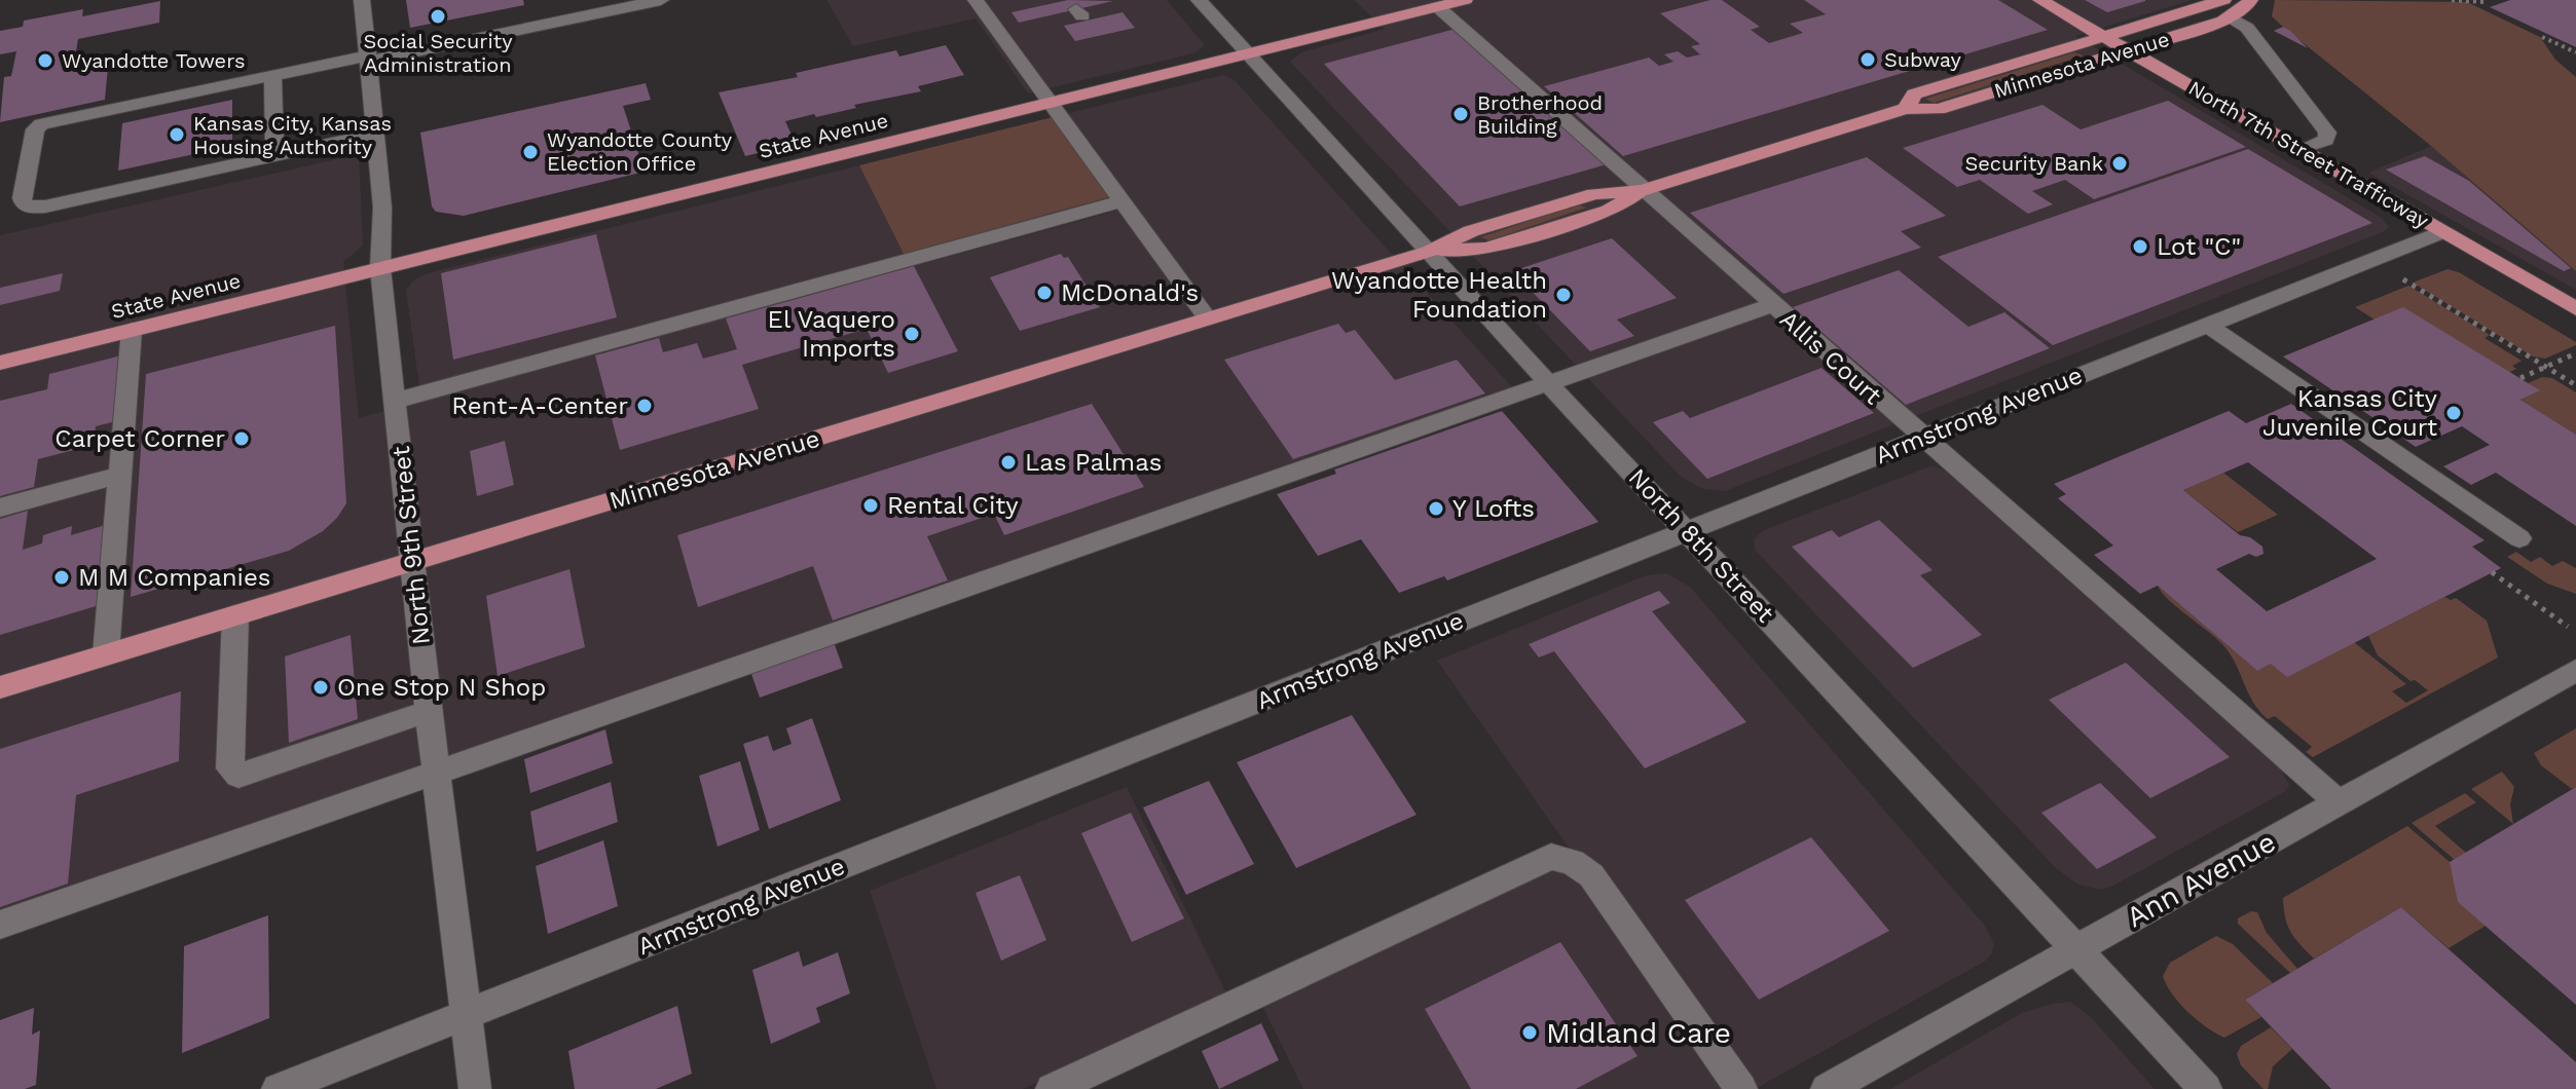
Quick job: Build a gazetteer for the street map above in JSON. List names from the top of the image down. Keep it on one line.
{"streets":{"main road":["Minnesota Avenue","State Avenue","North 7th Street Trafficway"],"street":["Allis Court","Armstrong Avenue","North 9th Street","North 8th Street","Ann Avenue"]},"crossings":[["Minnesota Avenue","North 7th Street Trafficway"],["Minnesota Avenue","Allis Court"],["Minnesota Avenue","North 9th Street"],["Minnesota Avenue","North 8th Street"],["State Avenue","Allis Court"],["State Avenue","North 9th Street"],["State Avenue","North 8th Street"],["North 7th Street Trafficway","Armstrong Avenue"],["Allis Court","Armstrong Avenue"],["Allis Court","Ann Avenue"],["Armstrong Avenue","North 9th Street"],["Armstrong Avenue","North 8th Street"],["North 8th Street","Ann Avenue"]],"places":["Social Security Administration","Subway","Wyandotte Towers","Brotherhood Building","Kansas City, Kansas Housing Authority","Wyandotte County Election Office","Security Bank","Lot \"C\"","McDonald's","Wyandotte Health Foundation","El Vaquero Imports","Rent-A-Center","Kansas City Juvenile Court","Carpet Corner","Las Palmas","Rental City","Y Lofts","M M Companies","One Stop N Shop","Midland Care"]}
